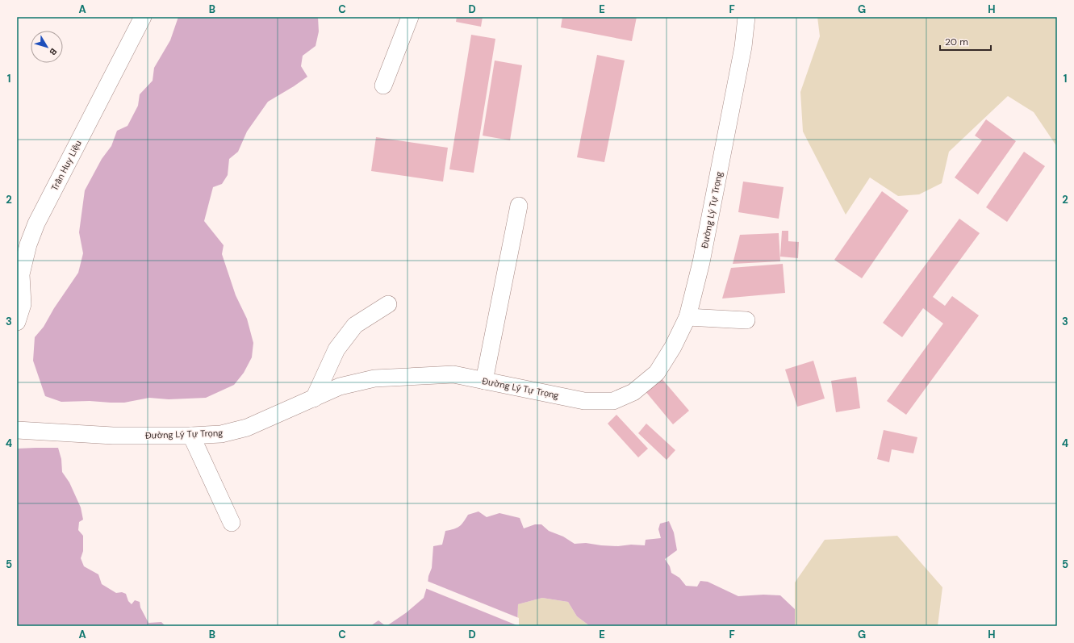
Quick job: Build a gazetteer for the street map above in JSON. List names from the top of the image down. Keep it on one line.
{"streets":{"street":["Trần Huy Liệu","Đường Lý Tự Trọng"]},"scale_bar":"20 m","north":"bottom right","grid":{"columns":["A","B","C","D","E","F","G","H"],"rows":["1","2","3","4","5"]}}
